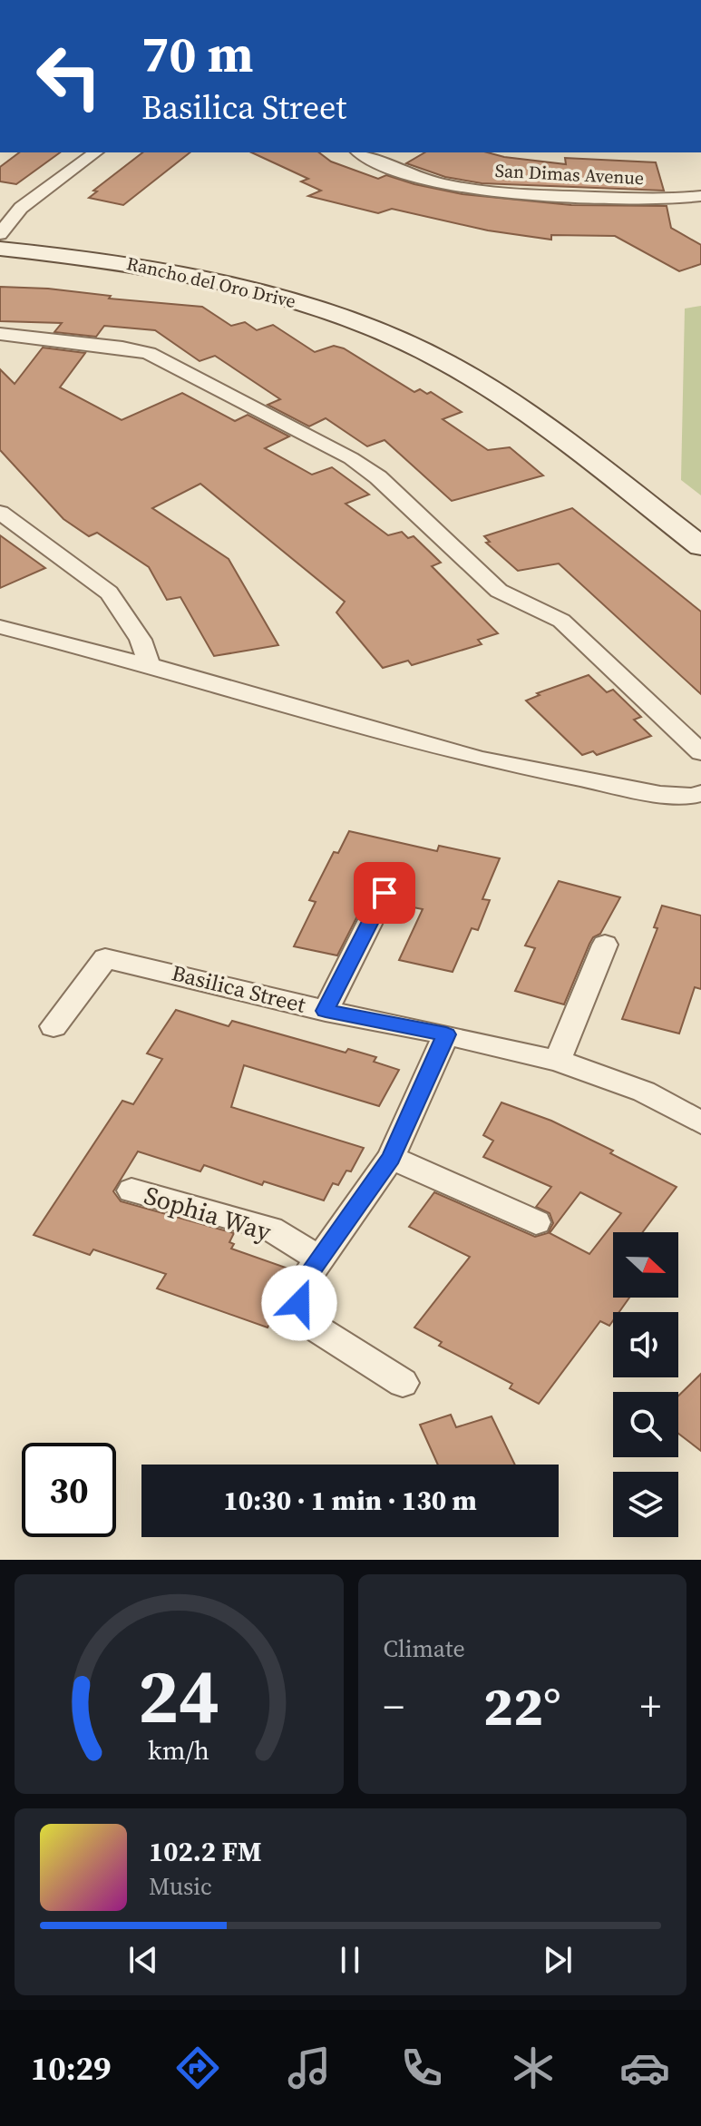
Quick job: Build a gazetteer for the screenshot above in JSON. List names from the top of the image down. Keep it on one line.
{"streets":{"main road":["Rancho del Oro Drive"],"street":["San Dimas Avenue","Basilica Street","Sophia Way"]},"north":"right","page":{"turn":["70 m","Basilica Street"],"limit":"30","trip":"10:30 · 1 min · 130 m","tile":"Climate","heat":["−","22°","+"],"song":["102.2 FM","Music"],"tabs":"10:29","gauge":["24","km/h"]}}
